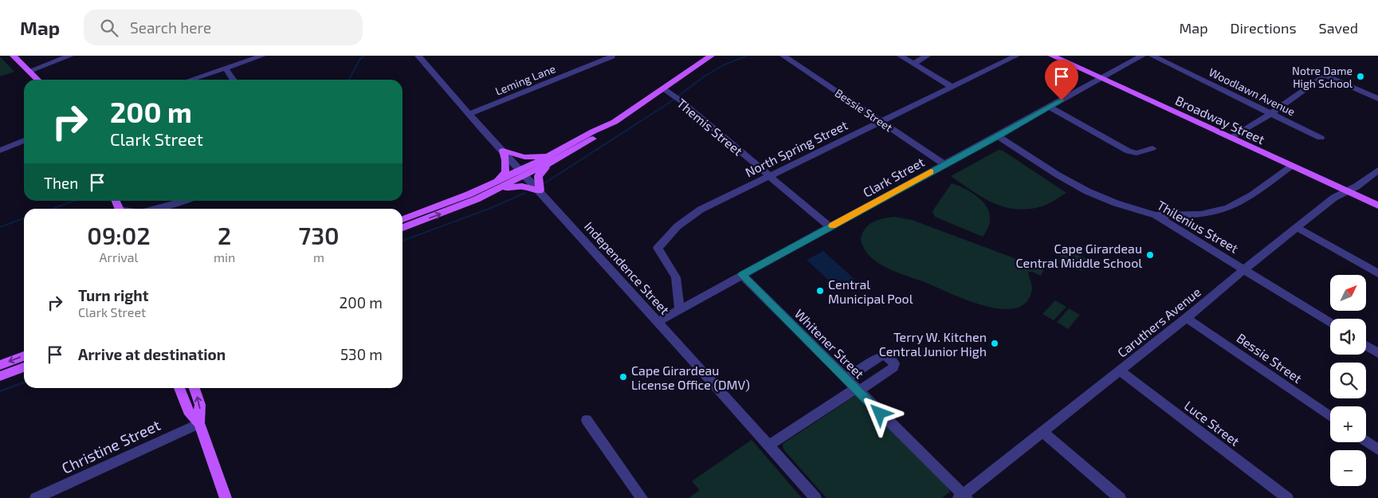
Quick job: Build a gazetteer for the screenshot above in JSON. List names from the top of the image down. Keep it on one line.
{"streets":{"main road":["Broadway Street"],"street":["Leming Lane","Woodlawn Avenue","Bessie Street","Themis Street","North Spring Street","Clark Street","Thilenius Street","Independence Street","Caruthers Avenue","Whitener Street","Luce Street","Christine Street"]},"crossings":[["Leming Lane","Independence Street"],["Bessie Street","North Spring Street"],["Bessie Street","Clark Street"],["Bessie Street","Caruthers Avenue"],["Broadway Street","Clark Street"],["Broadway Street","Caruthers Avenue"],["Themis Street","North Spring Street"],["Themis Street","Clark Street"],["North Spring Street","Clark Street"],["Clark Street","Thilenius Street"],["Clark Street","Independence Street"],["Clark Street","Whitener Street"],["Thilenius Street","Caruthers Avenue"],["Caruthers Avenue","Whitener Street"],["Caruthers Avenue","Luce Street"]],"places":["Notre Dame High School","Cape Girardeau Central Middle School","Central Municipal Pool","Terry W. Kitchen Central Junior High","Cape Girardeau License Office (DMV)"],"north":"top right","page":{"header":"Map","search":"Search here","nav":["Map","Directions","Saved"],"turn":["200 m","Clark Street"],"then":"Then","eta":["09:02","Arrival","2","min","730","m"],"map_buttons":["+","−"],"list":[{"name":"Turn right","note":"Clark Street","value":"200 m"},{"name":"Arrive at destination","value":"530 m"}]}}
